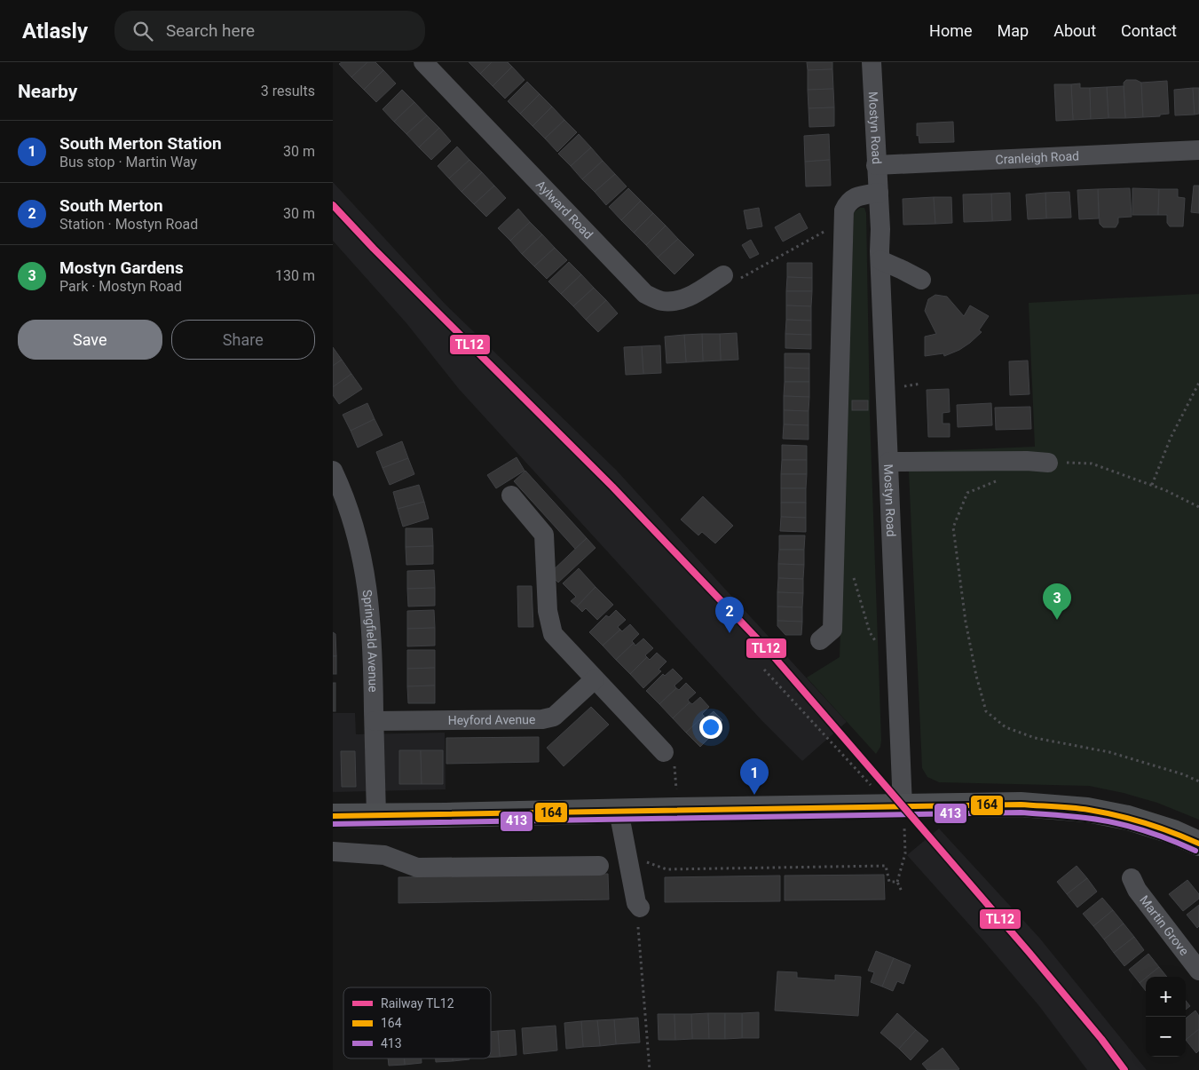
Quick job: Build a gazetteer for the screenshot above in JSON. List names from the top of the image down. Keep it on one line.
{"streets":{"street":["Mostyn Road","Cranleigh Road","Aylward Road","Springfield Avenue","Heyford Avenue","Martin Grove"]},"crossings":[["Mostyn Road","Cranleigh Road"],["Springfield Avenue","Heyford Avenue"]],"lines":["rail line TL12","transit line 164","transit line 413"],"legend":["Railway TL12","164","413"],"page":{"header":"Atlasly","search":"Search here","nav":["Home","Map","About","Contact"],"heading":["Nearby","3 results"],"list":[{"mark":"1","name":"South Merton Station","note":"Bus stop · Martin Way","value":"30 m"},{"mark":"2","name":"South Merton","note":"Station · Mostyn Road","value":"30 m"},{"mark":"3","name":"Mostyn Gardens","note":"Park · Mostyn Road","value":"130 m"}],"buttons":["Save","Share"],"pins":["3","2","1"],"map_buttons":["+","−"]}}
